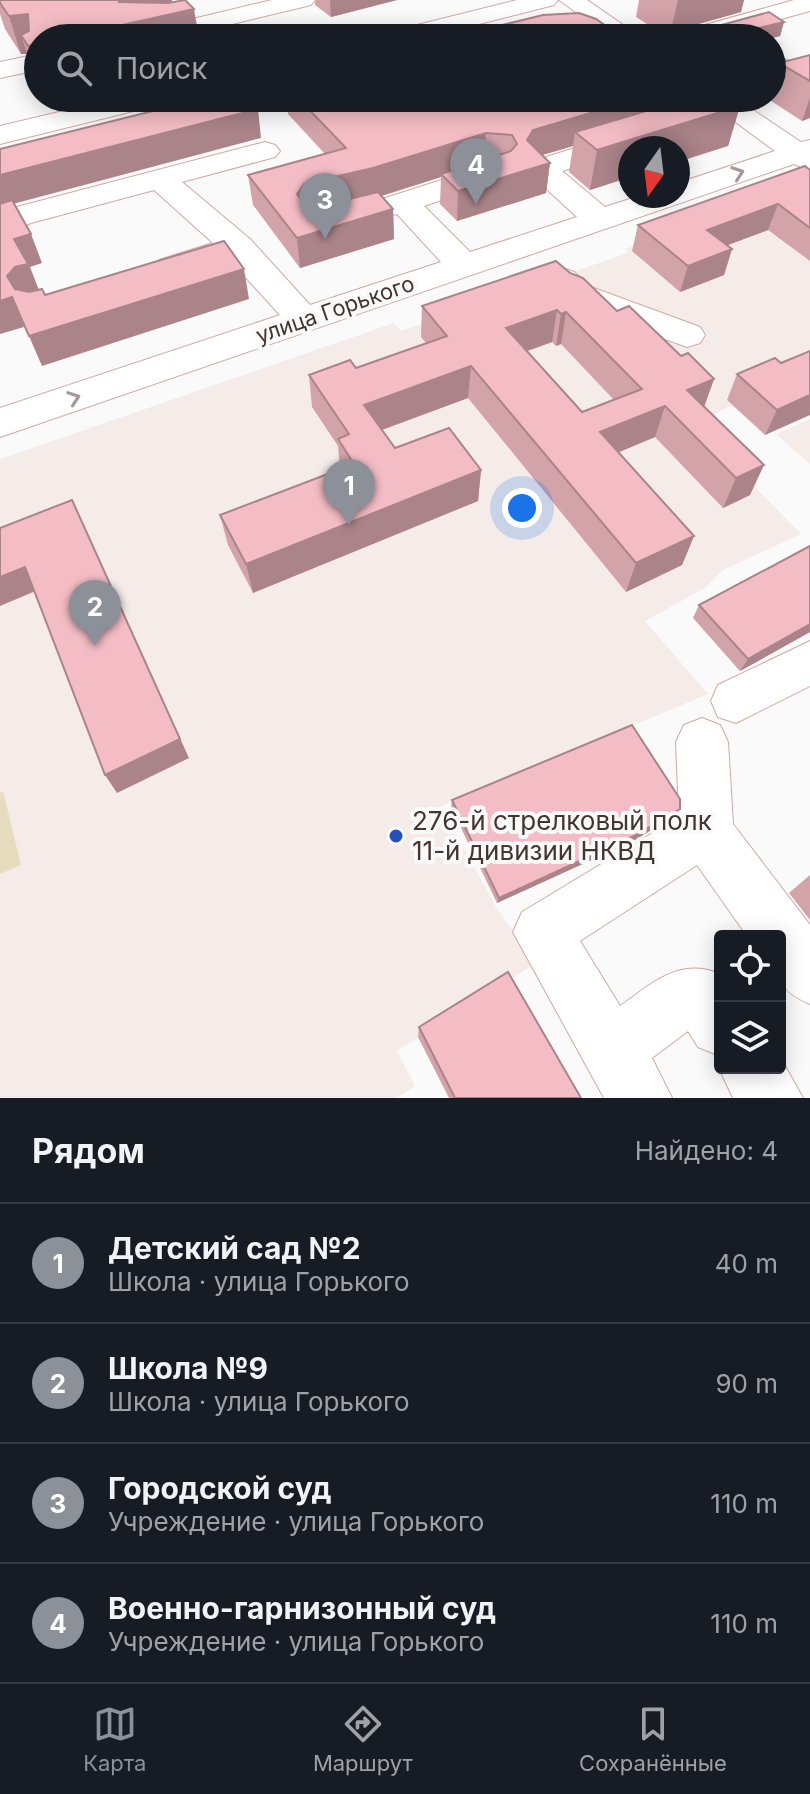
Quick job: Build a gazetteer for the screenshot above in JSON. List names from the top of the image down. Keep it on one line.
{"streets":{"street":["улица Горького"]},"places":["276-й стрелковый полк 11-й дивизии НКВД"],"north":"bottom","page":{"search":"Поиск","pins":["4","3","1","2"],"heading":["Рядом","Найдено: 4"],"list":[{"mark":"1","name":"Детский сад №2","note":"Школа · улица Горького","value":"40 m"},{"mark":"2","name":"Школа №9","note":"Школа · улица Горького","value":"90 m"},{"mark":"3","name":"Городской суд","note":"Учреждение · улица Горького","value":"110 m"},{"mark":"4","name":"Военно-гарнизонный суд","note":"Учреждение · улица Горького","value":"110 m"}],"nav":["Карта","Маршрут","Сохранённые"]}}
